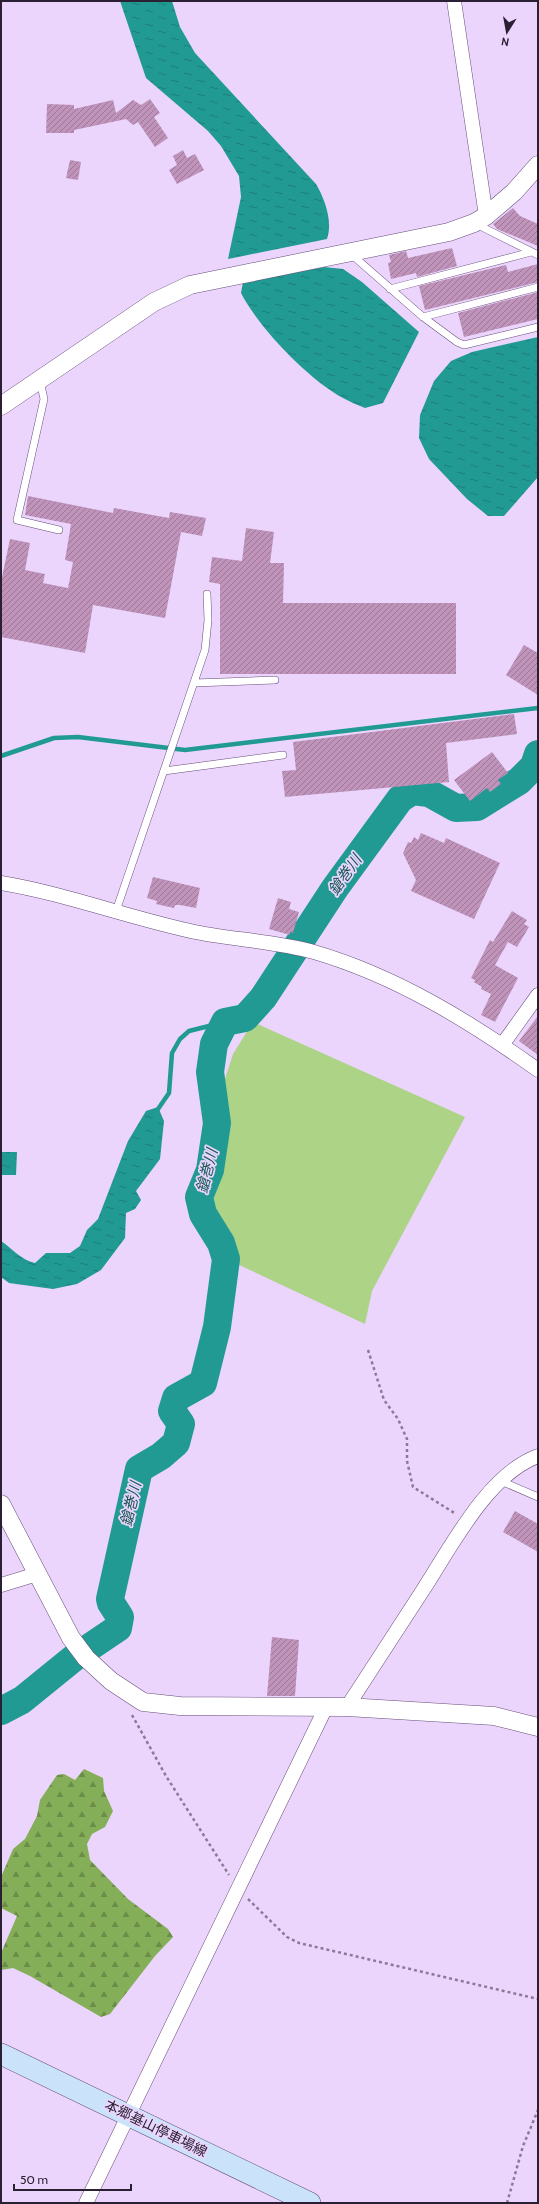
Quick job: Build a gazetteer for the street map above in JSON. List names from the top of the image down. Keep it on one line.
{"streets":{"main road":["本郷基山停車場線"]},"water":["鎗巻川"],"scale_bar":"50 m","north":"bottom"}
